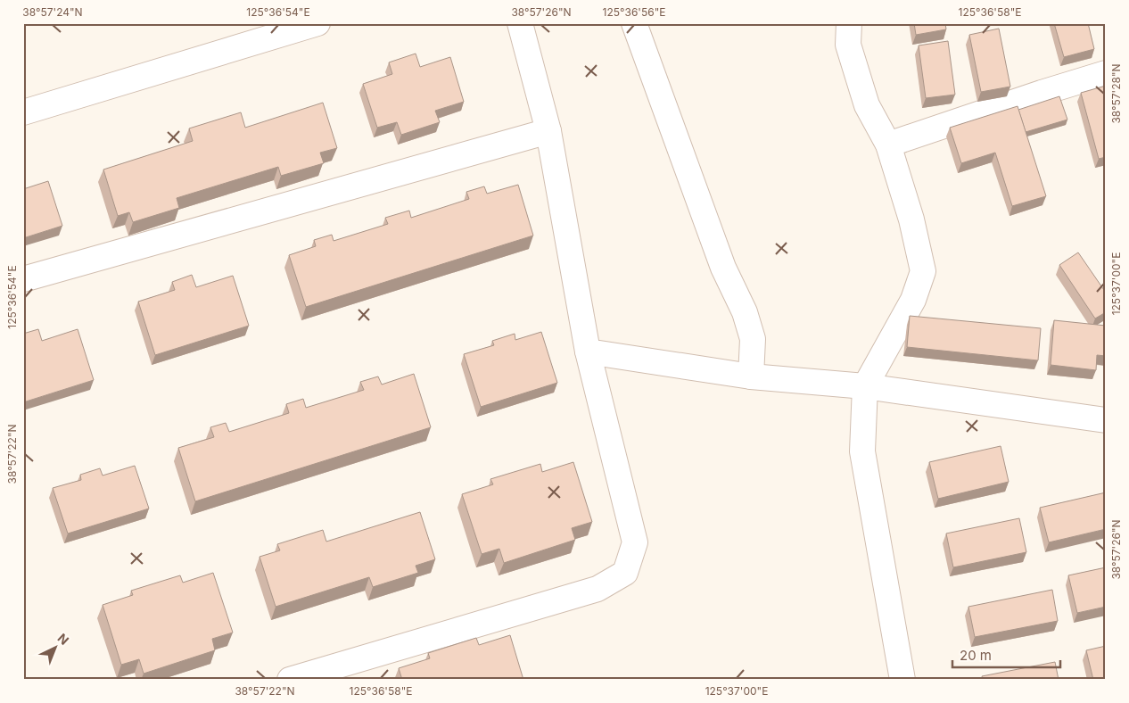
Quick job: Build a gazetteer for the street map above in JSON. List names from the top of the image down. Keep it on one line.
{"scale_bar":"20 m","north":"top right","coordinates":["38°57'24\"N","125°36'54\"E","38°57'26\"N","125°36'56\"E","125°36'58\"E","38°57'28\"N","125°37'00\"E","38°57'22\"N"]}
